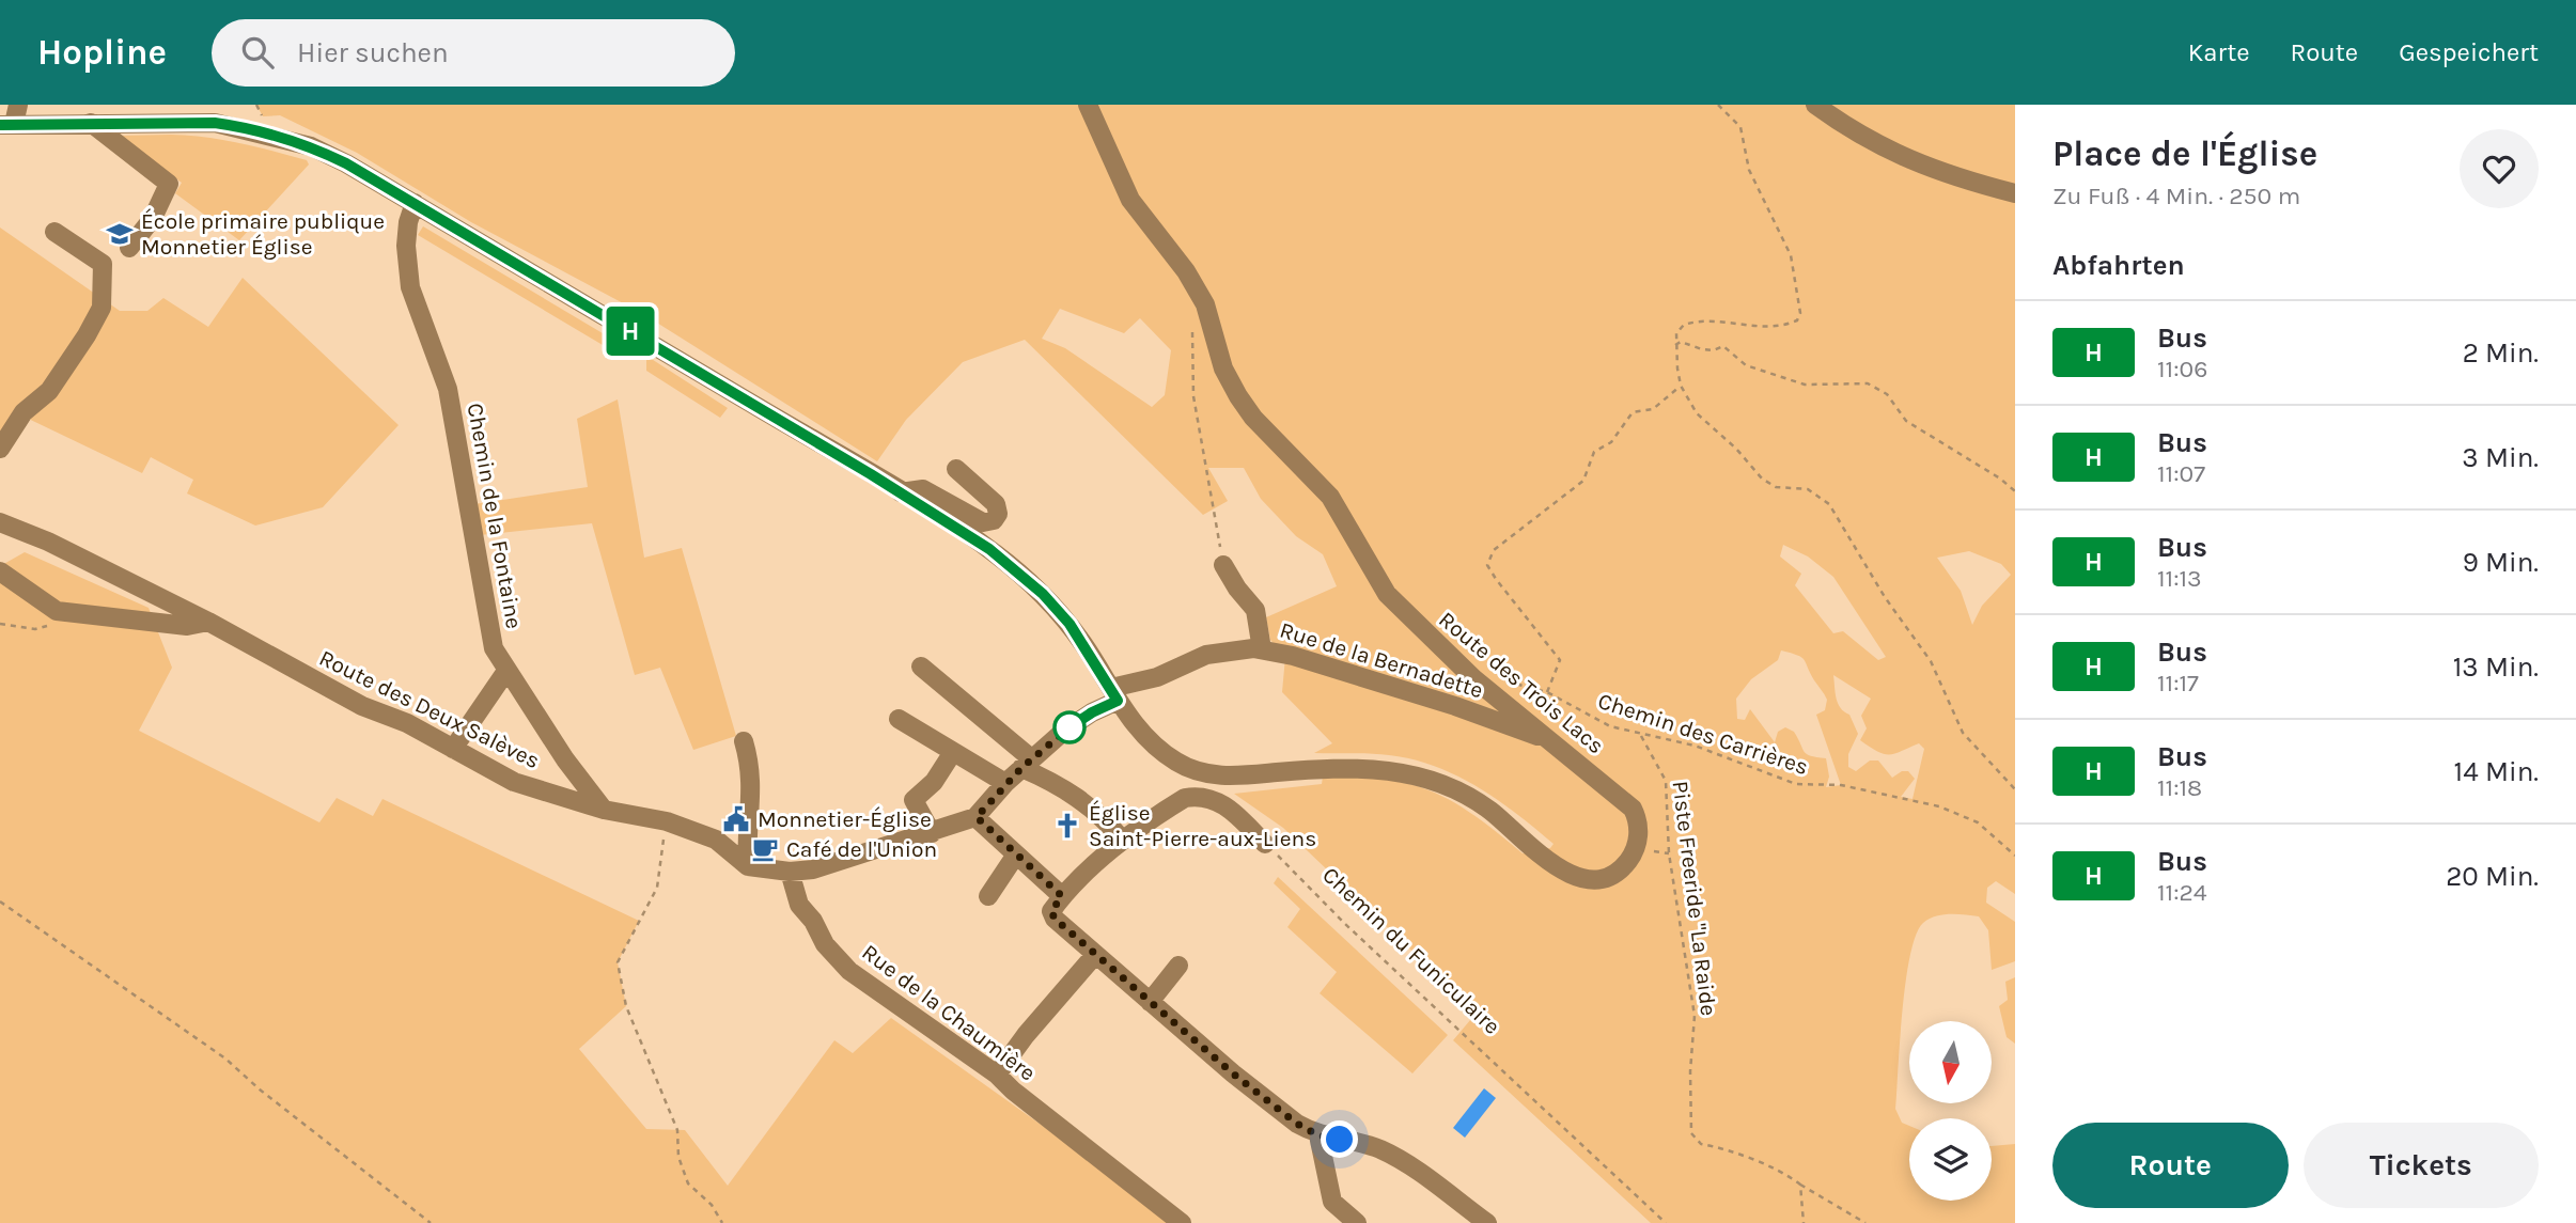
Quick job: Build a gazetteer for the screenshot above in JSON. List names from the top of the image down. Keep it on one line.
{"streets":{"street":["Chemin de la Fontaine","Rue de la Bernadette","Route des Trois Lacs","Route des Deux Salèves","Rue de la Chaumière"],"path":["Chemin des Carrières","Piste Freeride \"La Raide","Chemin du Funiculaire"]},"crossings":[["Chemin de la Fontaine","Route des Deux Salèves"],["Rue de la Bernadette","Route des Trois Lacs"],["Chemin des Carrières","Piste Freeride \"La Raide"]],"places":{"school or university":["École primaire publique Monnetier Église"],"public building":["Monnetier-Église"],"church":["Église Saint-Pierre-aux-Liens"],"cafe":["Café de l'Union"]},"lines":["bus line H"],"north":"bottom","page":{"header":"Hopline","search":"Hier suchen","nav":["Karte","Route","Gespeichert"],"on_map":"H","heading":[["Place de l'Église","Zu Fuß · 4 Min. · 250 m"],"Abfahrten"],"list":[{"mark":"H","name":"Bus","note":"11:06","value":"2 Min."},{"mark":"H","name":"Bus","note":"11:07","value":"3 Min."},{"mark":"H","name":"Bus","note":"11:13","value":"9 Min."},{"mark":"H","name":"Bus","note":"11:17","value":"13 Min."},{"mark":"H","name":"Bus","note":"11:18","value":"14 Min."},{"mark":"H","name":"Bus","note":"11:24","value":"20 Min."}],"buttons":["Route","Tickets"]}}
